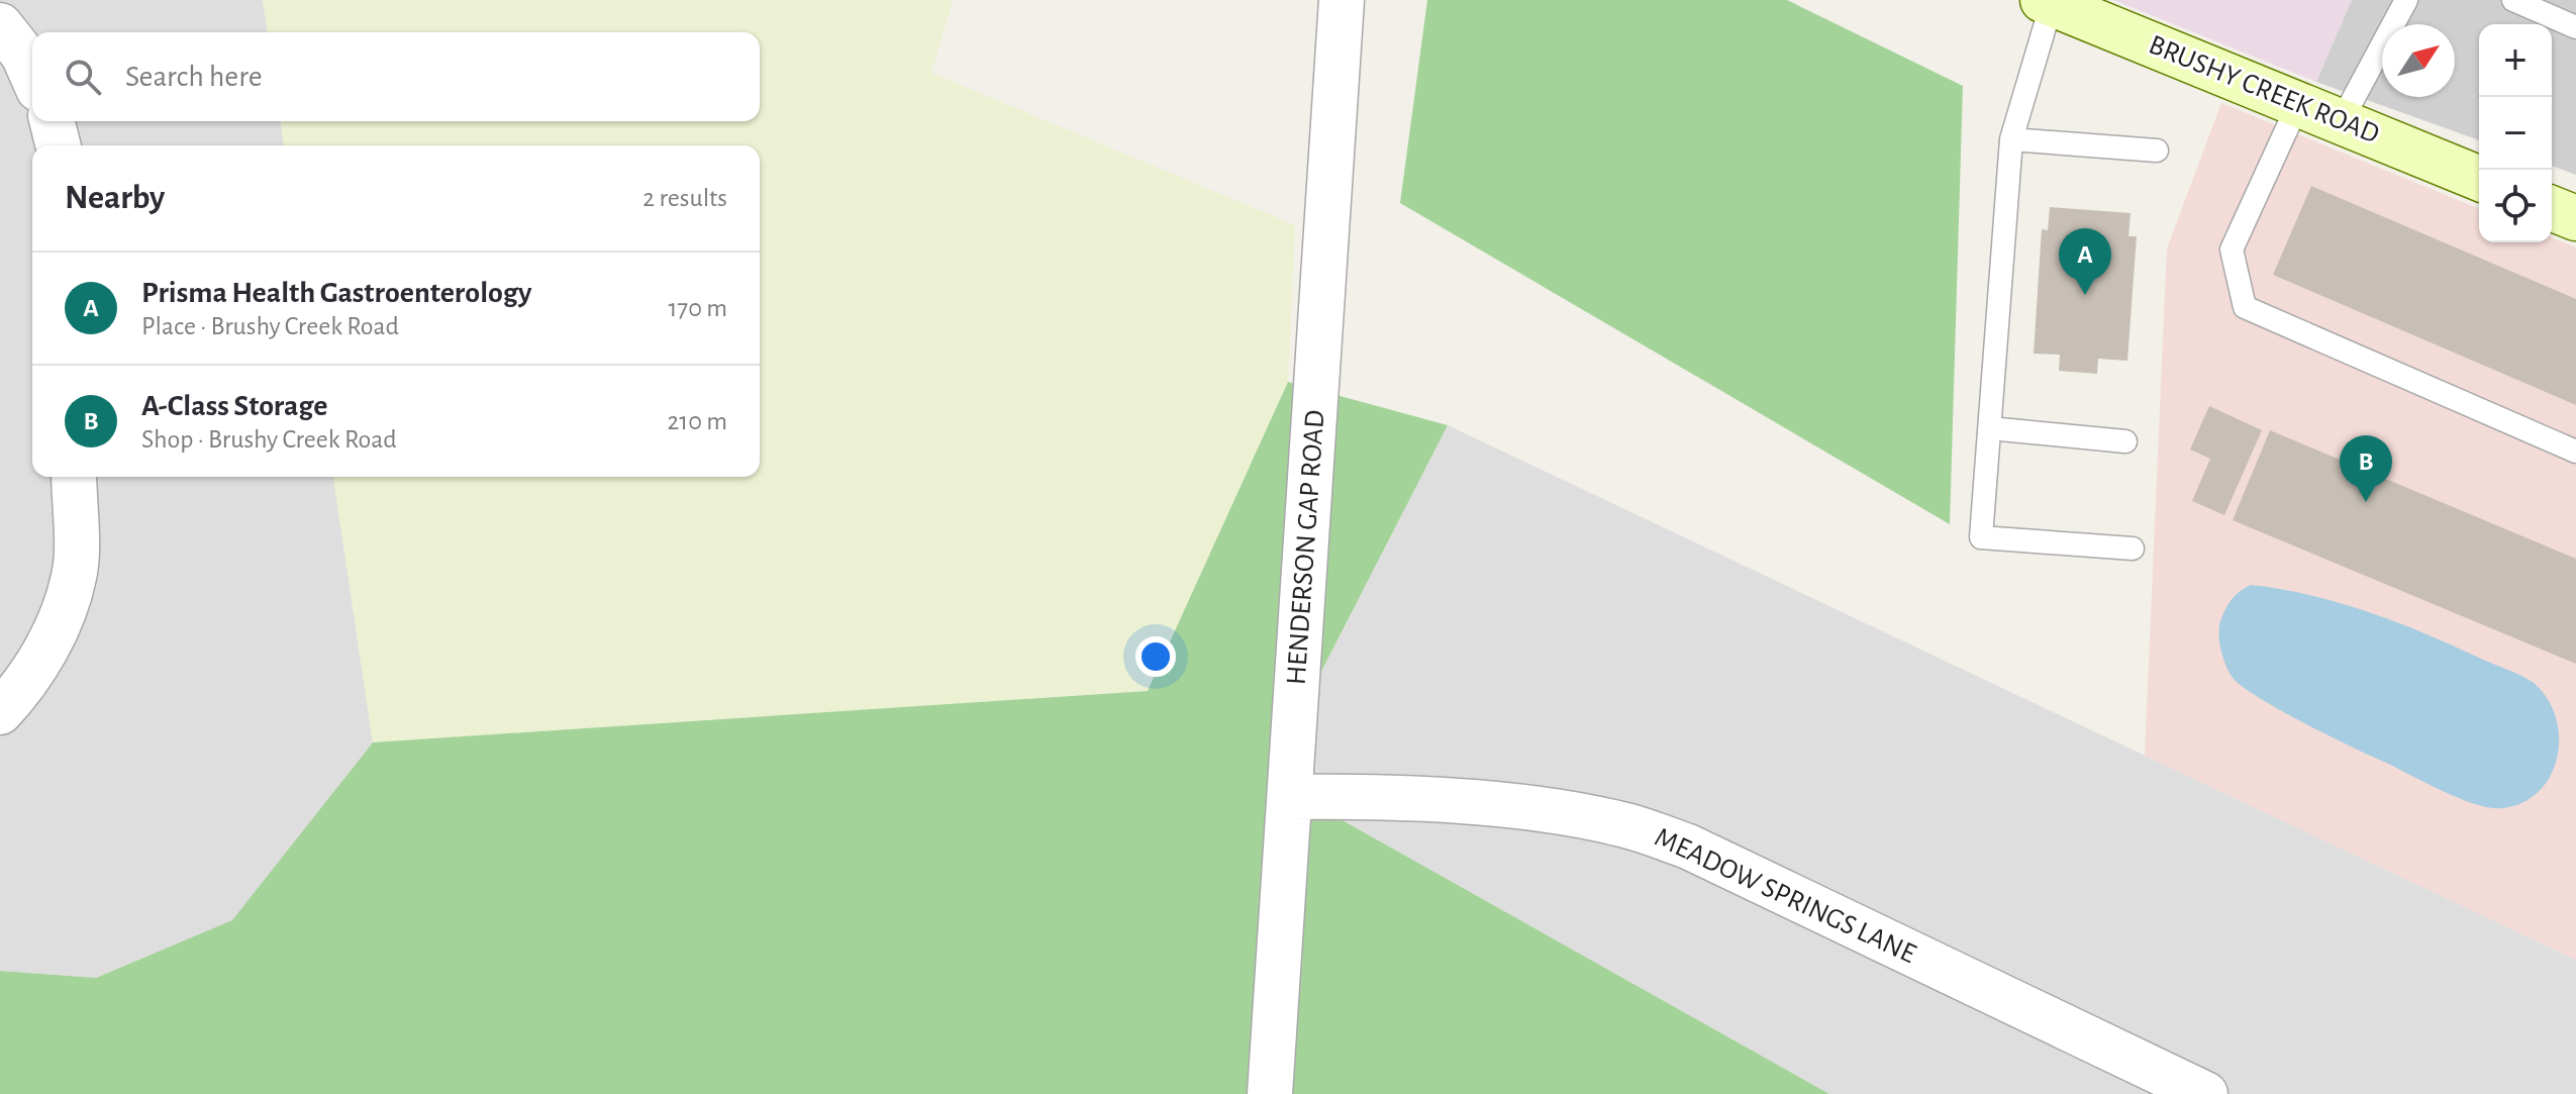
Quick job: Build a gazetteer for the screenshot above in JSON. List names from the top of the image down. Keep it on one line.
{"streets":{"main road":["BRUSHY CREEK ROAD"],"street":["HENDERSON GAP ROAD","MEADOW SPRINGS LANE"]},"crossings":[["HENDERSON GAP ROAD","MEADOW SPRINGS LANE"]],"north":"top right","page":{"map_buttons":["+","−"],"search":"Search here","heading":["Nearby","2 results"],"pins":["A","B"],"list":[{"mark":"A","name":"Prisma Health Gastroenterology","note":"Place · Brushy Creek Road","value":"170 m"},{"mark":"B","name":"A-Class Storage","note":"Shop · Brushy Creek Road","value":"210 m"}]}}
